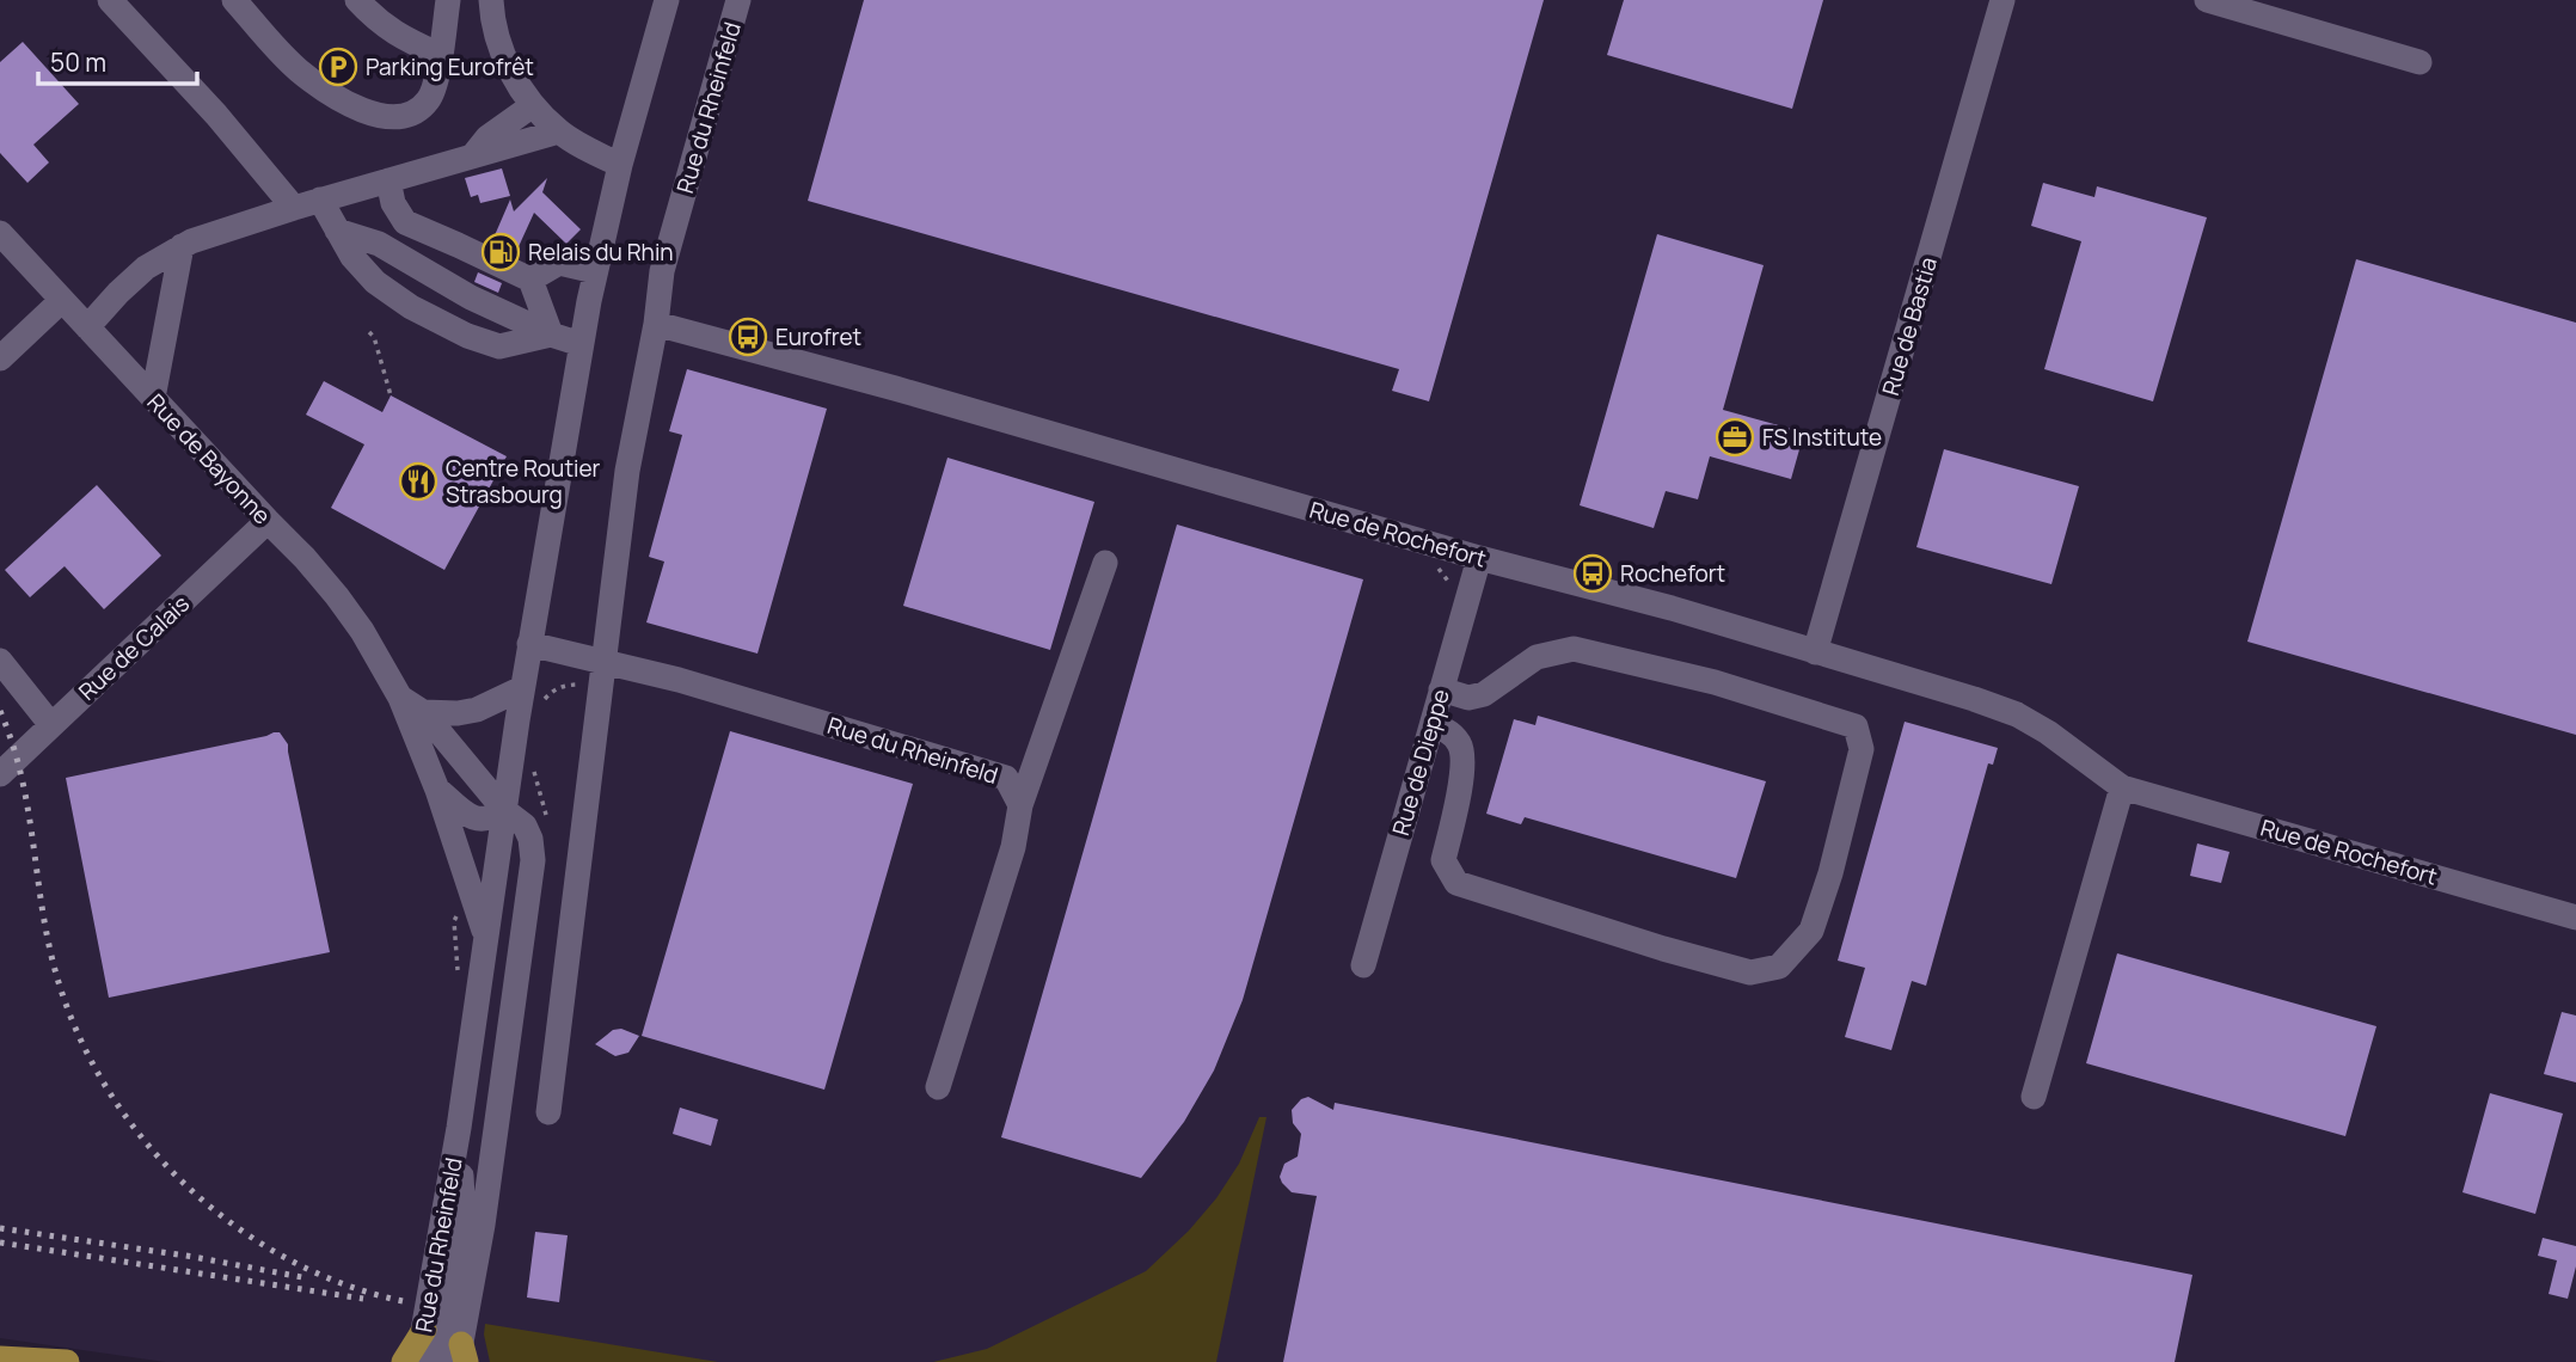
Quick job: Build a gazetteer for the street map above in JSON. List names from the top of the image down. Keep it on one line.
{"streets":{"street":["Rue du Rheinfeld","Rue de Bastia","Rue de Bayonne","Rue de Rochefort","Rue de Calais","Rue de Dieppe"]},"crossings":[["Rue du Rheinfeld","Rue de Bayonne"],["Rue du Rheinfeld","Rue de Rochefort"],["Rue de Bastia","Rue de Rochefort"],["Rue de Bayonne","Rue de Calais"],["Rue de Rochefort","Rue de Dieppe"]],"places":{"parking":["Parking Eurofrêt"],"fuel station":["Relais du Rhin"],"bus stop":["Eurofret","Rochefort"],"office":["FS Institute"],"restaurant":["Centre Routier Strasbourg"]},"scale_bar":"50 m"}
